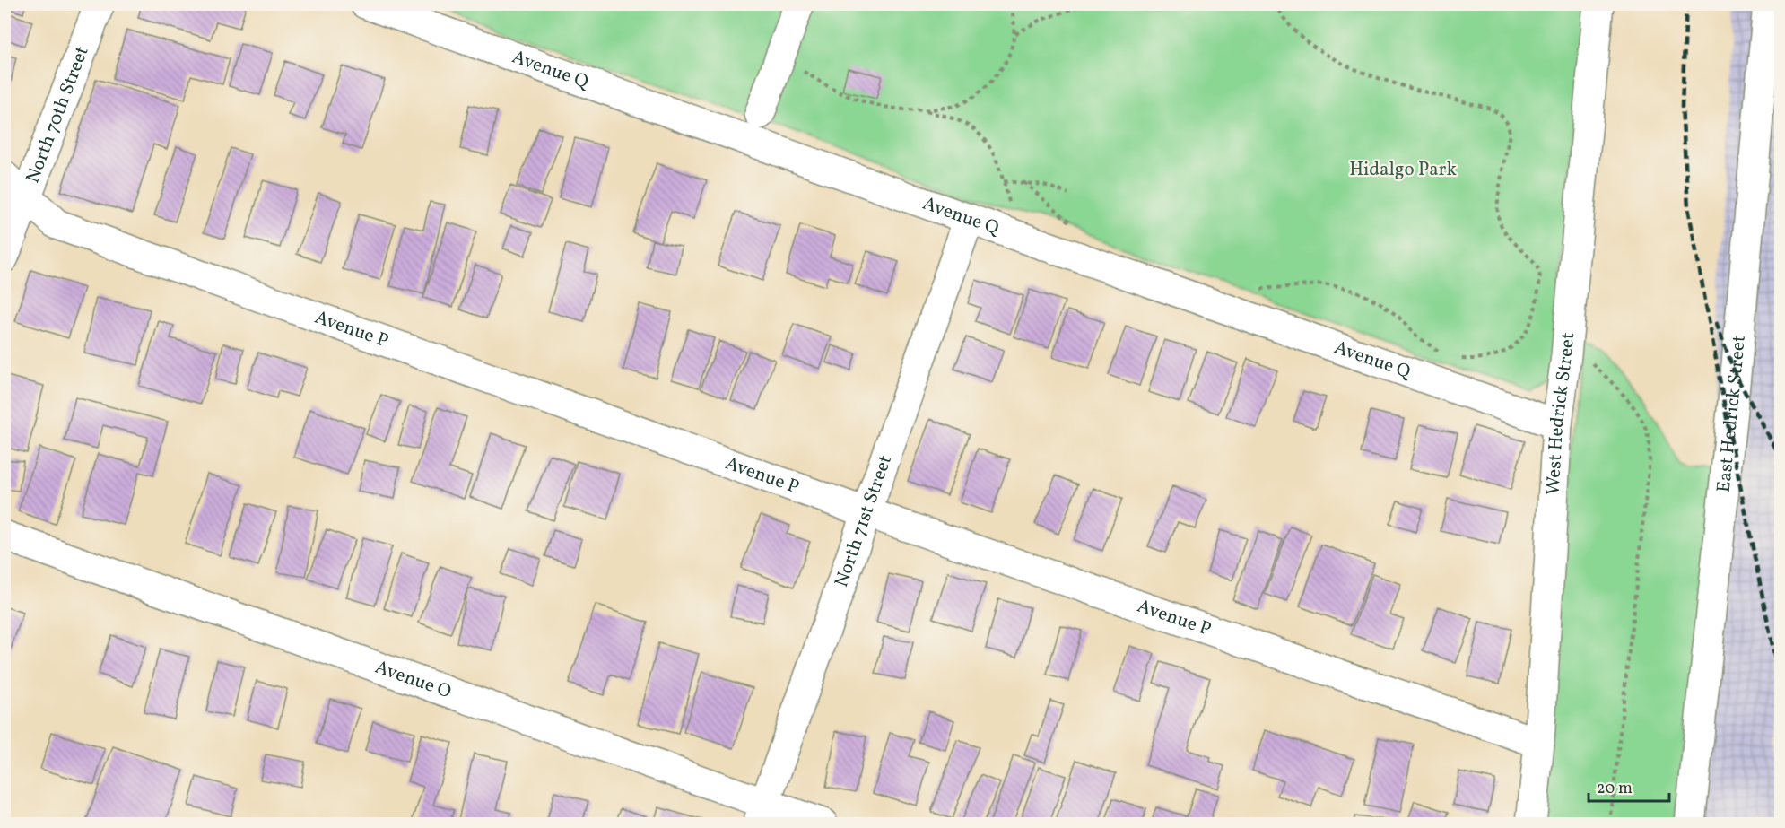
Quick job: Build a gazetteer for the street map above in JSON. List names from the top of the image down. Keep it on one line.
{"streets":{"street":["Avenue Q","North 70th Street","Avenue P","West Hedrick Street","East Hedrick Street","North 71st Street","Avenue O"]},"crossings":[["Avenue Q","West Hedrick Street"],["Avenue Q","North 71st Street"],["North 70th Street","Avenue P"],["Avenue P","West Hedrick Street"],["Avenue P","North 71st Street"],["North 71st Street","Avenue O"]],"parks":["Hidalgo Park"],"scale_bar":"20 m"}
